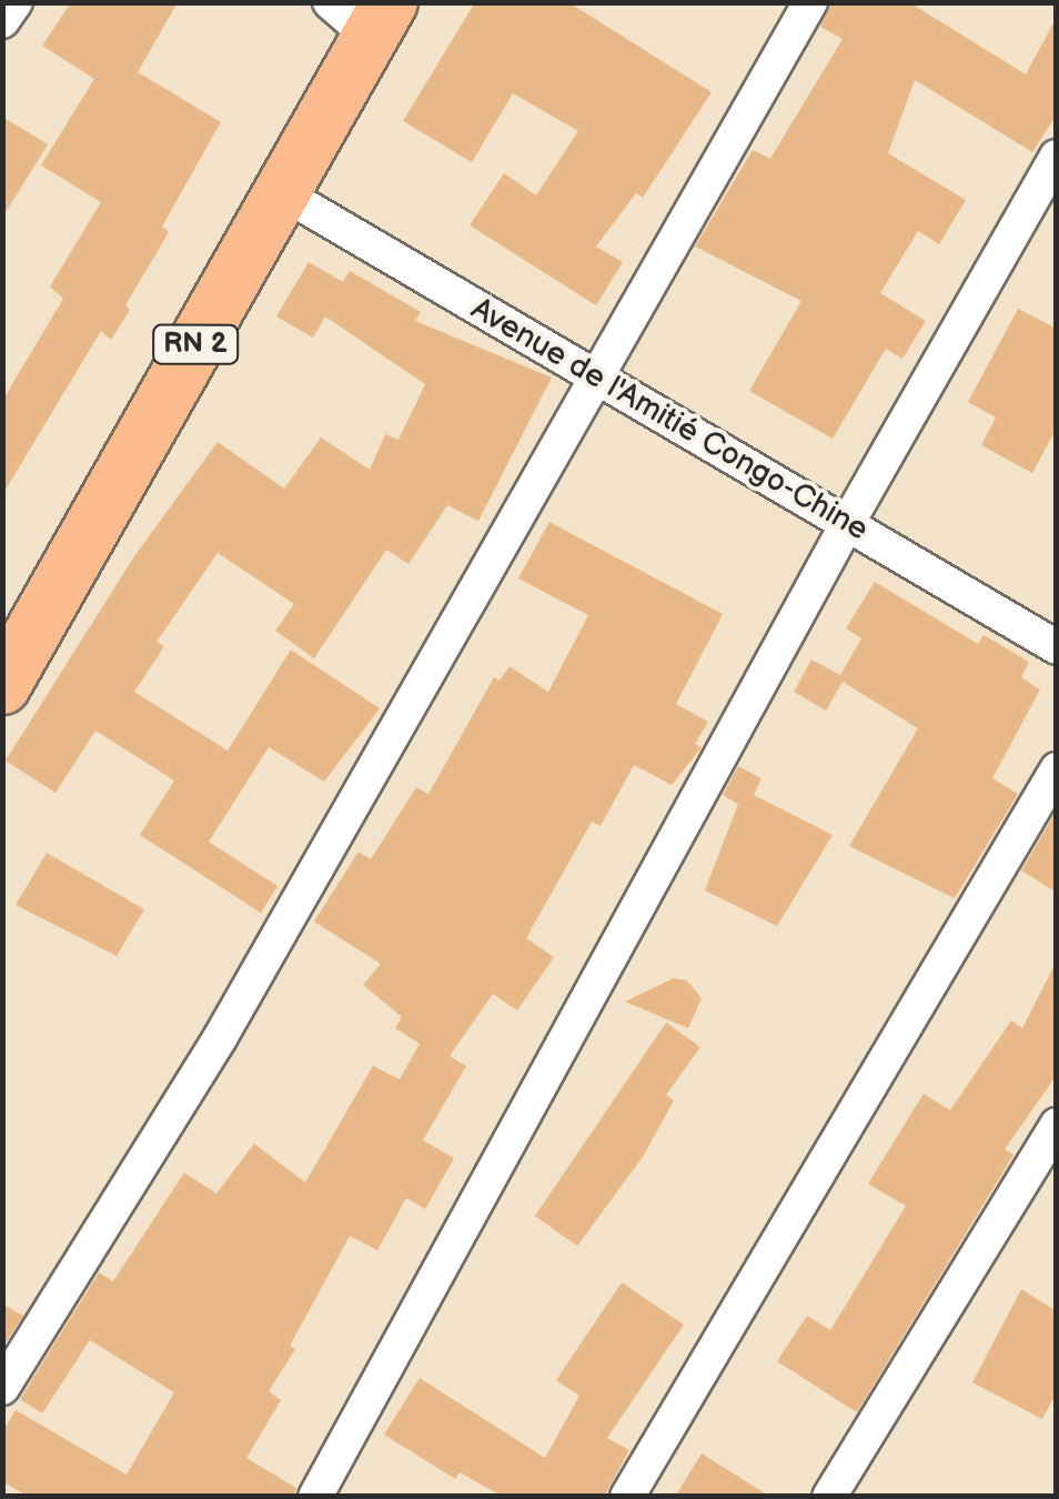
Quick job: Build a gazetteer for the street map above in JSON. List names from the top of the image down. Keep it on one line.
{"streets":{"highway":["RN 2"],"street":["Avenue de l'Amitié Congo-Chine"]},"crossings":[["RN 2","Avenue de l'Amitié Congo-Chine"]]}
